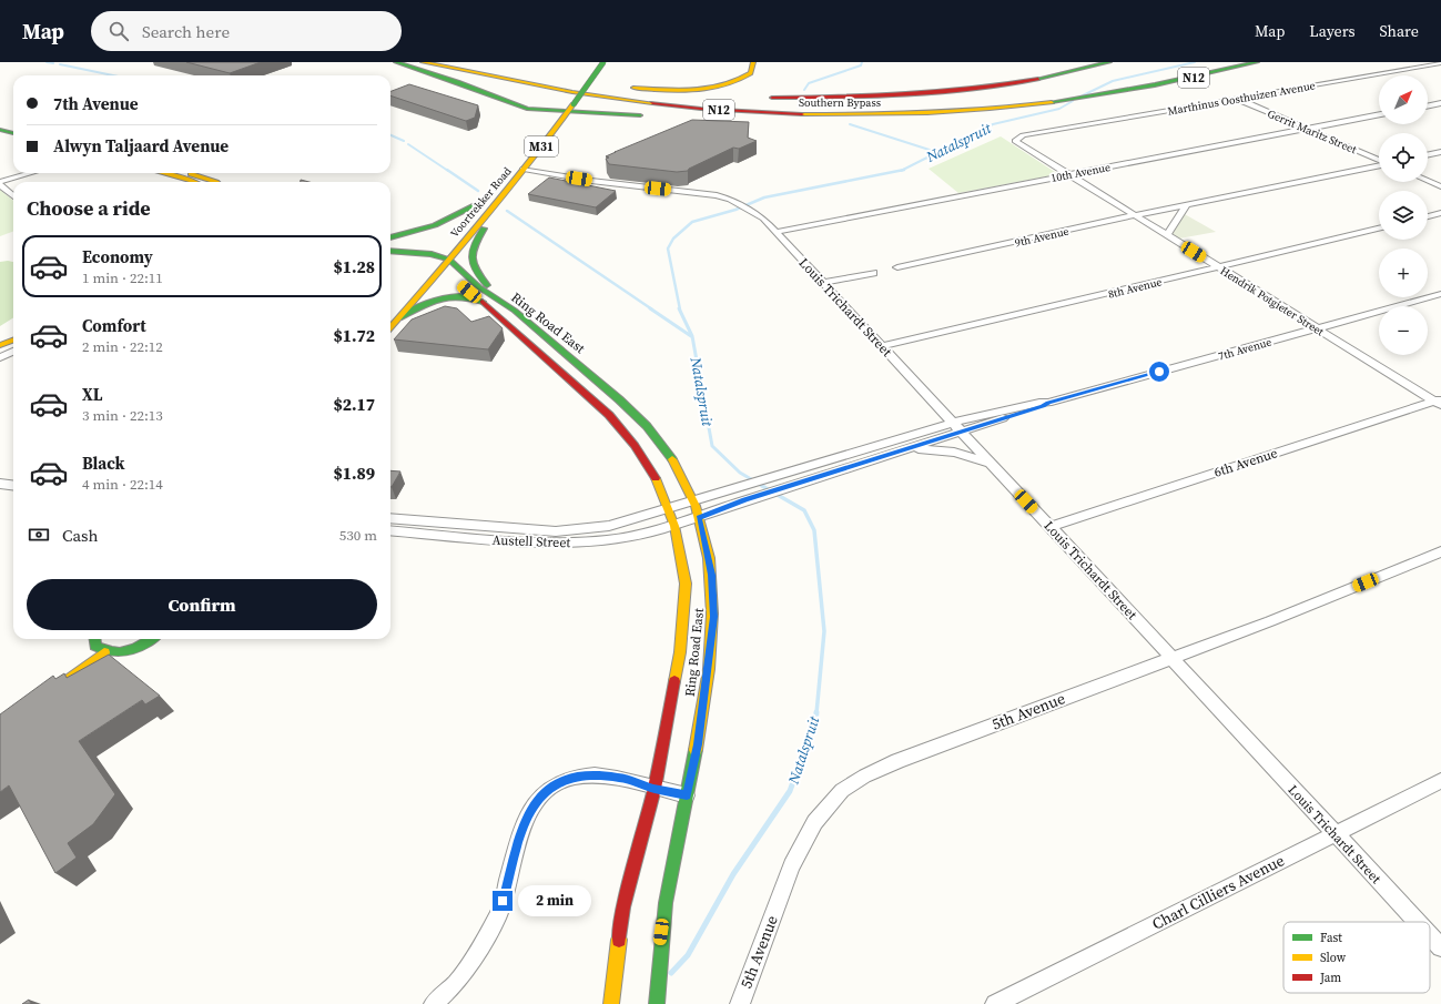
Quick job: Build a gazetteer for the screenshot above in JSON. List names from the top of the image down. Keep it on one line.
{"streets":{"main road":["N12","Southern Bypass","M31","Voortrekker Road","Ring Road East"],"street":["Marthinus Oosthuizen Avenue","Gerrit Maritz Street","10th Avenue","9th Avenue","8th Avenue","Hendrik Potgieter Street","Louis Trichardt Street","7th Avenue","6th Avenue","Austell Street","5th Avenue","Charl Cilliers Avenue"]},"crossings":[["Marthinus Oosthuizen Avenue","Gerrit Maritz Street"],["Marthinus Oosthuizen Avenue","Hendrik Potgieter Street"],["Gerrit Maritz Street","10th Avenue"],["10th Avenue","Hendrik Potgieter Street"],["10th Avenue","Louis Trichardt Street"],["Voortrekker Road","Louis Trichardt Street"],["Voortrekker Road","Ring Road East"],["9th Avenue","Hendrik Potgieter Street"],["8th Avenue","Hendrik Potgieter Street"],["8th Avenue","Louis Trichardt Street"],["Hendrik Potgieter Street","7th Avenue"],["Hendrik Potgieter Street","6th Avenue"],["Louis Trichardt Street","7th Avenue"],["Louis Trichardt Street","6th Avenue"],["Louis Trichardt Street","5th Avenue"],["Louis Trichardt Street","Charl Cilliers Avenue"],["Ring Road East","7th Avenue"],["Ring Road East","Austell Street"],["7th Avenue","Austell Street"]],"water":["Natalspruit"],"legend":["Fast","Slow","Jam"],"north":"top right","page":{"header":"Map","search":"Search here","nav":["Map","Layers","Share"],"map_buttons":["+","−"],"banner":["7th Avenue","Alwyn Taljaard Avenue"],"heading":"Choose a ride","list":[{"name":"Economy","note":"1 min · 22:11","value":"$1.28"},{"name":"Comfort","note":"2 min · 22:12","value":"$1.72"},{"name":"XL","note":"3 min · 22:13","value":"$2.17"},{"name":"Black","note":"4 min · 22:14","value":"$1.89"}],"pay":["Cash","530 m"],"buttons":"Confirm","bubble":"2 min"}}
